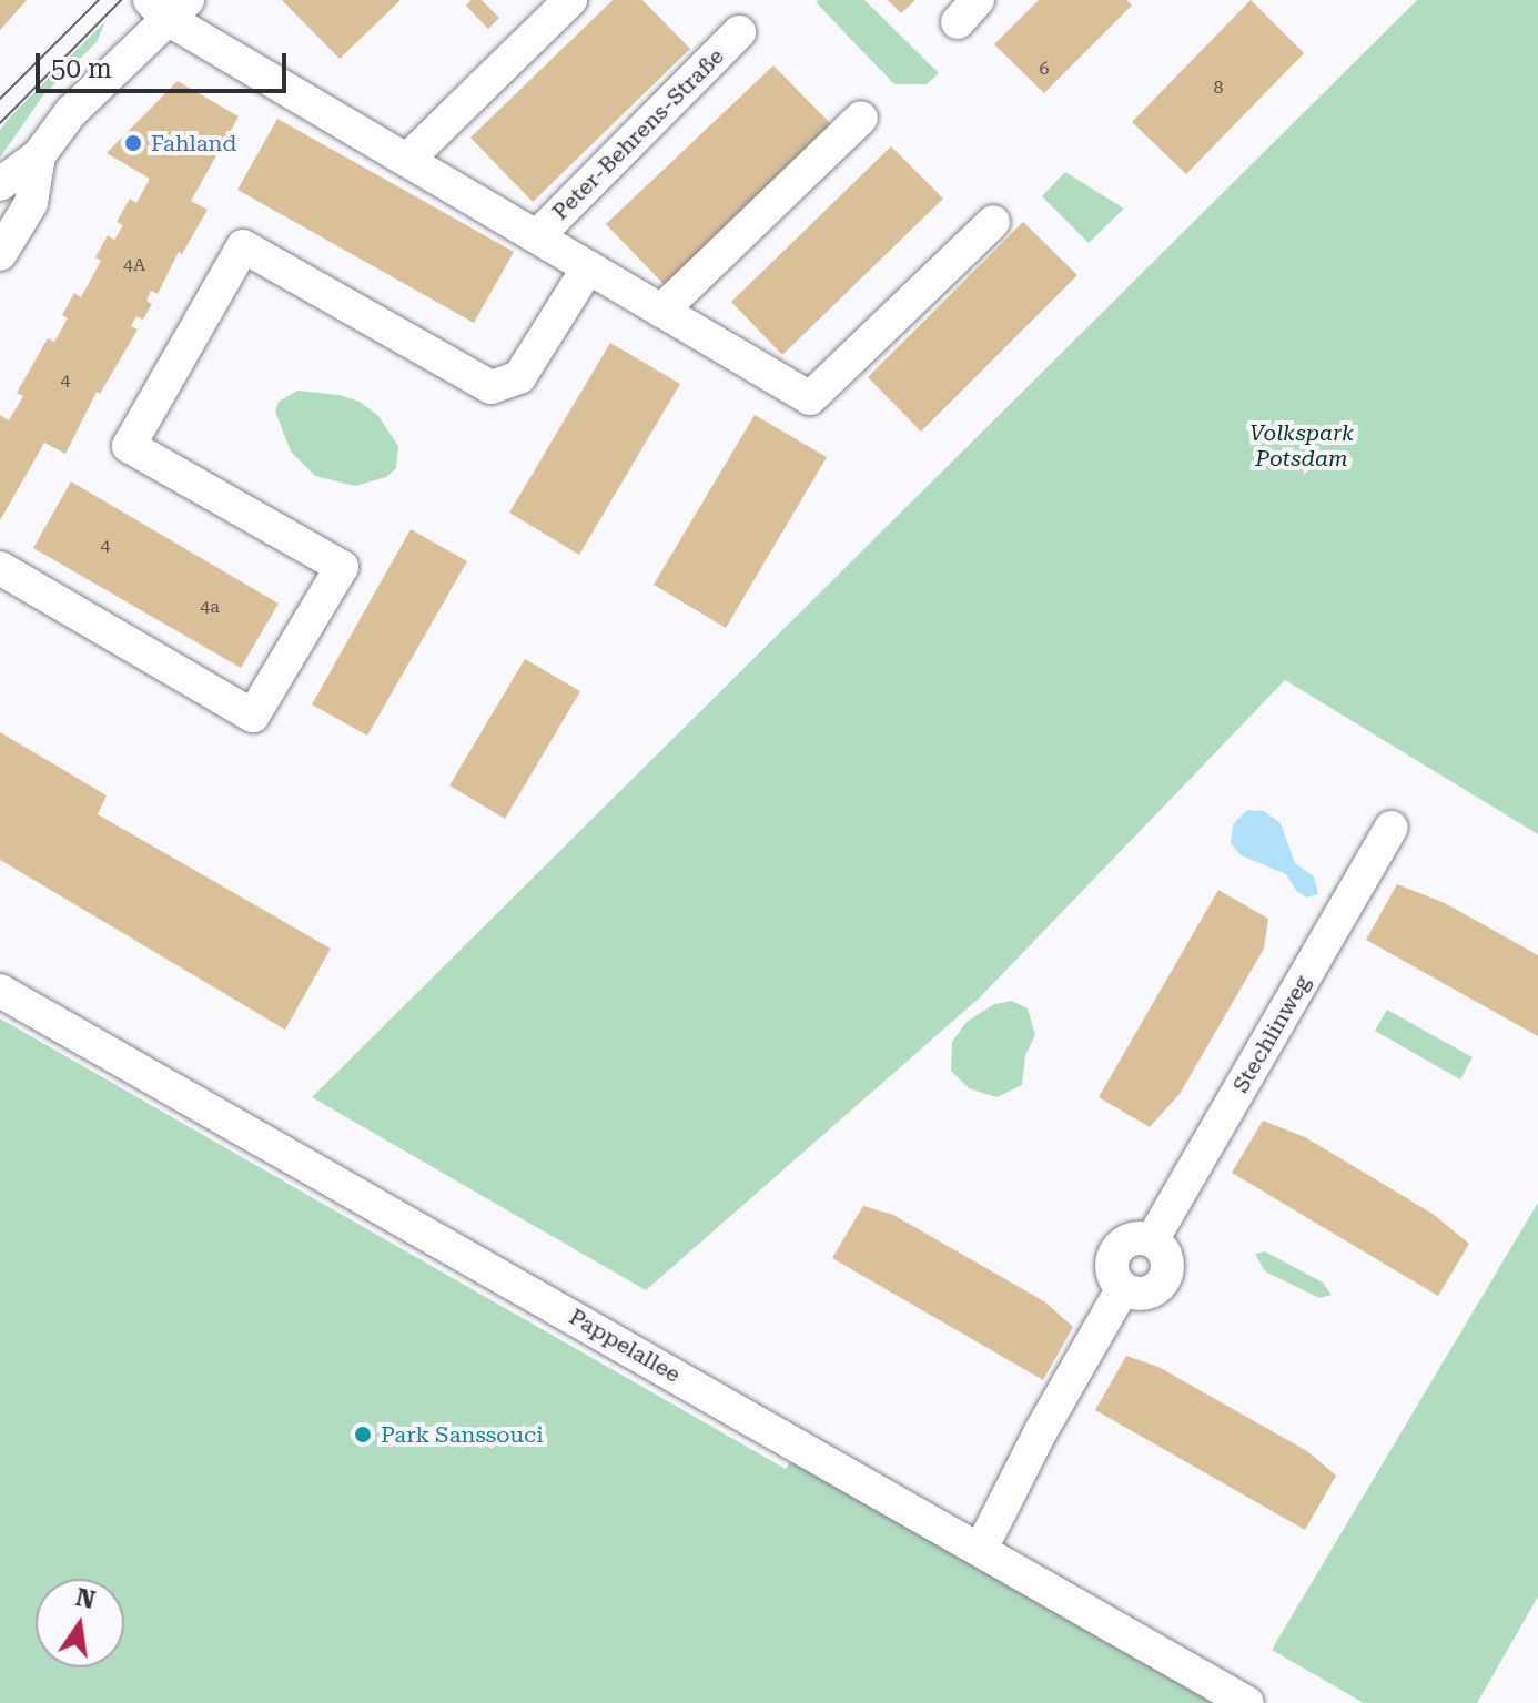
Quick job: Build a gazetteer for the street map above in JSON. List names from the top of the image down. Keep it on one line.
{"streets":{"street":["Peter-Behrens-Straße","Stechlinweg","Pappelallee"]},"crossings":[["Stechlinweg","Pappelallee"]],"parks":["Volkspark Potsdam"],"places":["Fahland","Park Sanssouci"],"house_numbers":["6","8","4A","4","4","4a"],"scale_bar":"50 m","north":"top"}
